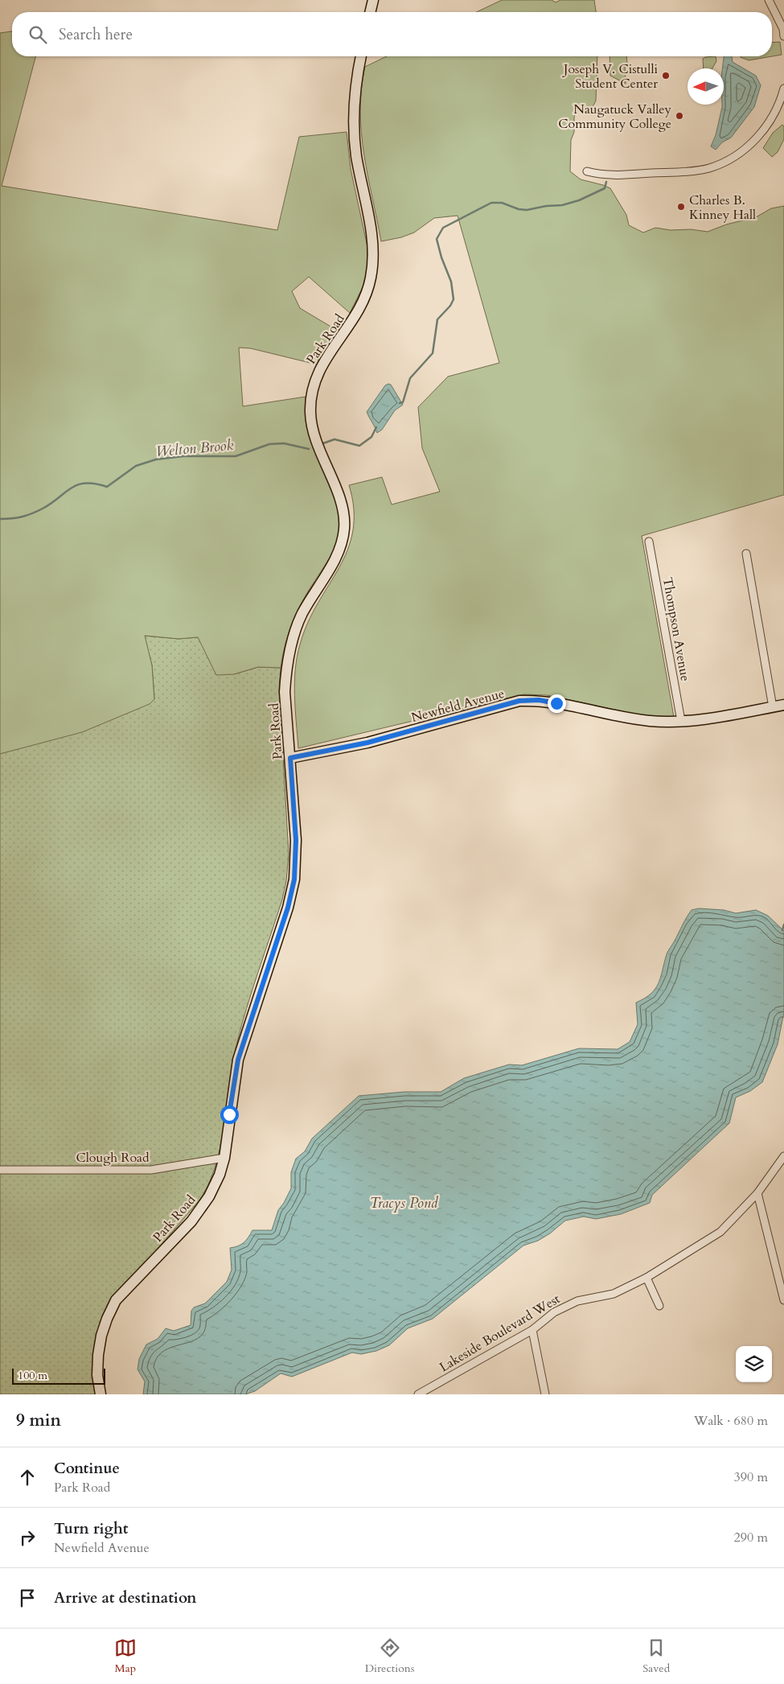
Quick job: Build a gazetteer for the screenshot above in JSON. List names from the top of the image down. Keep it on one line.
{"streets":{"main road":["Park Road","Newfield Avenue"],"street":["Thompson Avenue","Clough Road","Lakeside Boulevard West"]},"crossings":[["Park Road","Newfield Avenue"],["Park Road","Clough Road"],["Thompson Avenue","Newfield Avenue"]],"water":["Welton Brook","Tracys Pond"],"places":["Joseph V. Cistulli Student Center","Naugatuck Valley Community College","Charles B. Kinney Hall"],"scale_bar":"100 m","north":"left","page":{"search":"Search here","scale":"100 m","heading":["9 min","Walk · 680 m"],"list":[["Continue","Park Road","390 m"],["Turn right","Newfield Avenue","290 m"],"Arrive at destination"],"nav":["Map","Directions","Saved"]}}
